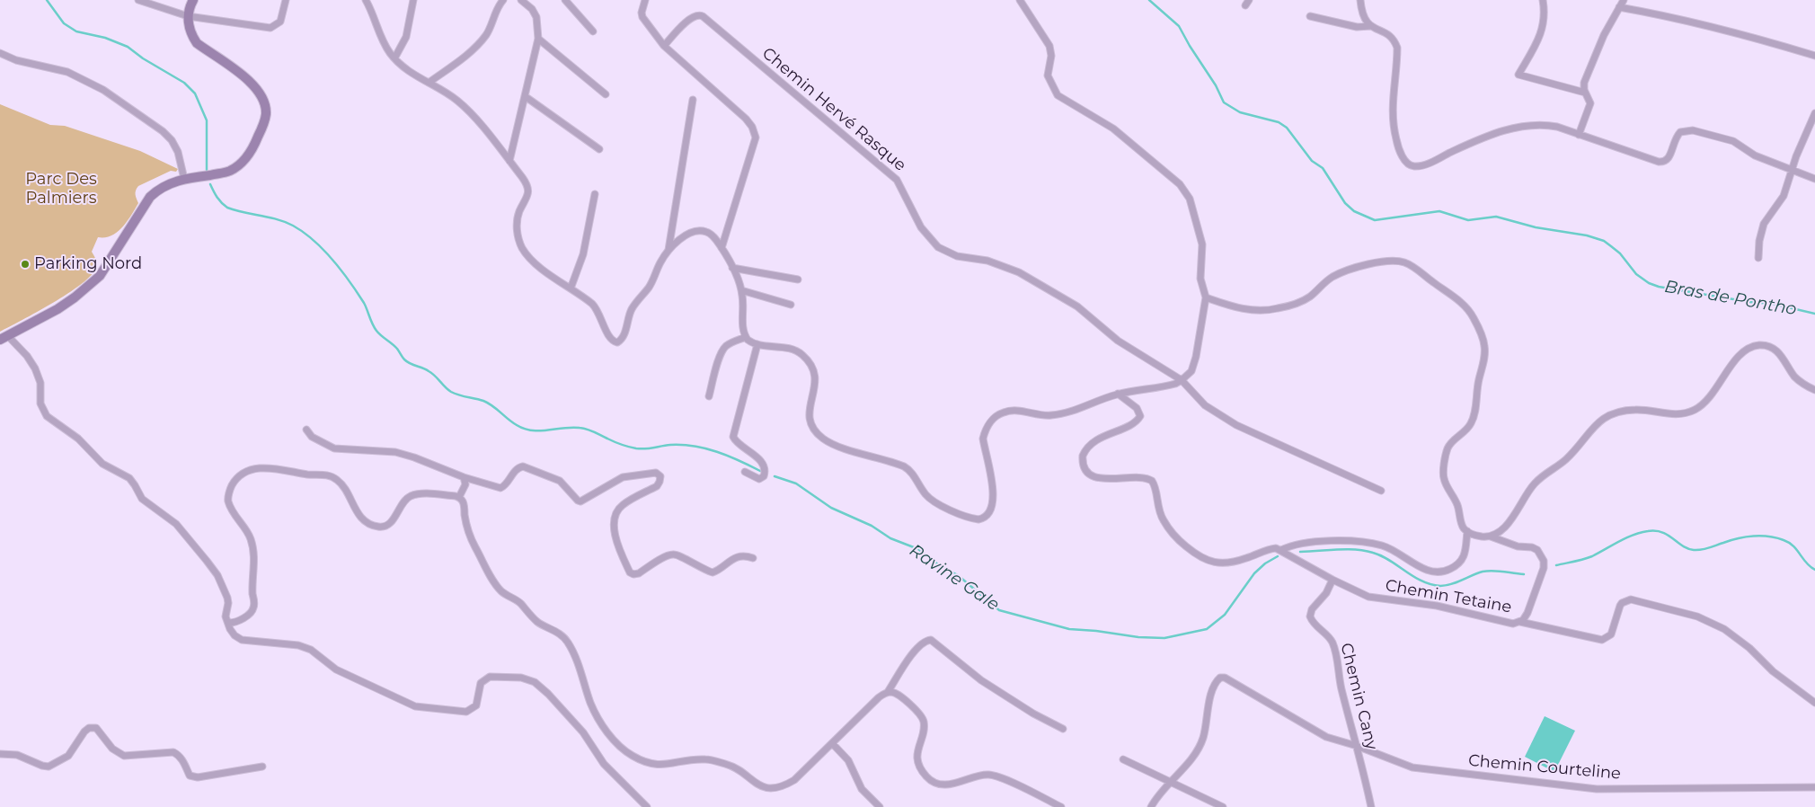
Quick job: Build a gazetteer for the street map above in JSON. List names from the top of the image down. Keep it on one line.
{"streets":{"street":["Chemin Hervé Rasque","Chemin Tetaine","Chemin Cany","Chemin Courteline"]},"crossings":[["Chemin Tetaine","Chemin Cany"],["Chemin Cany","Chemin Courteline"]],"water":["Bras de Pontho","Ravine Gale"],"parks":["Parc Des Palmiers"],"places":["Parking Nord"]}
